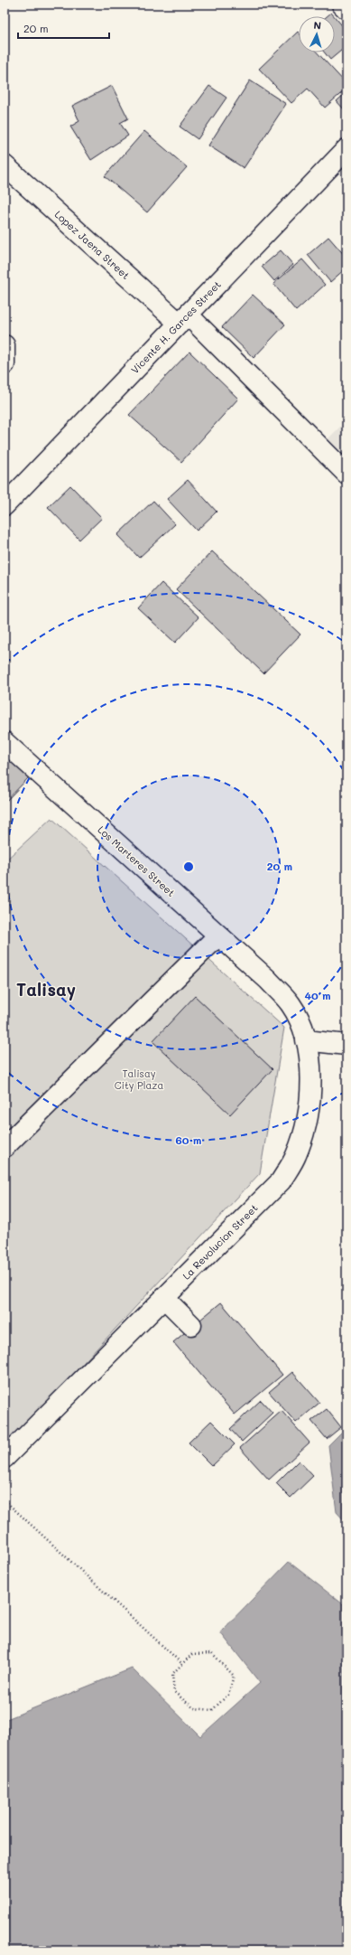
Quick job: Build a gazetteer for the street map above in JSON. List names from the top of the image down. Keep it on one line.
{"streets":{"street":["Lopez Jaena Street","Vicente H. Garces Street","Los Marteres Street","La Revolucion Street"]},"crossings":[["Lopez Jaena Street","Vicente H. Garces Street"],["Los Marteres Street","La Revolucion Street"]],"districts":["Talisay"],"parks":["Talisay City Plaza"],"scale_bar":"20 m","north":"top","rings":["20 m","40 m","60 m"]}
